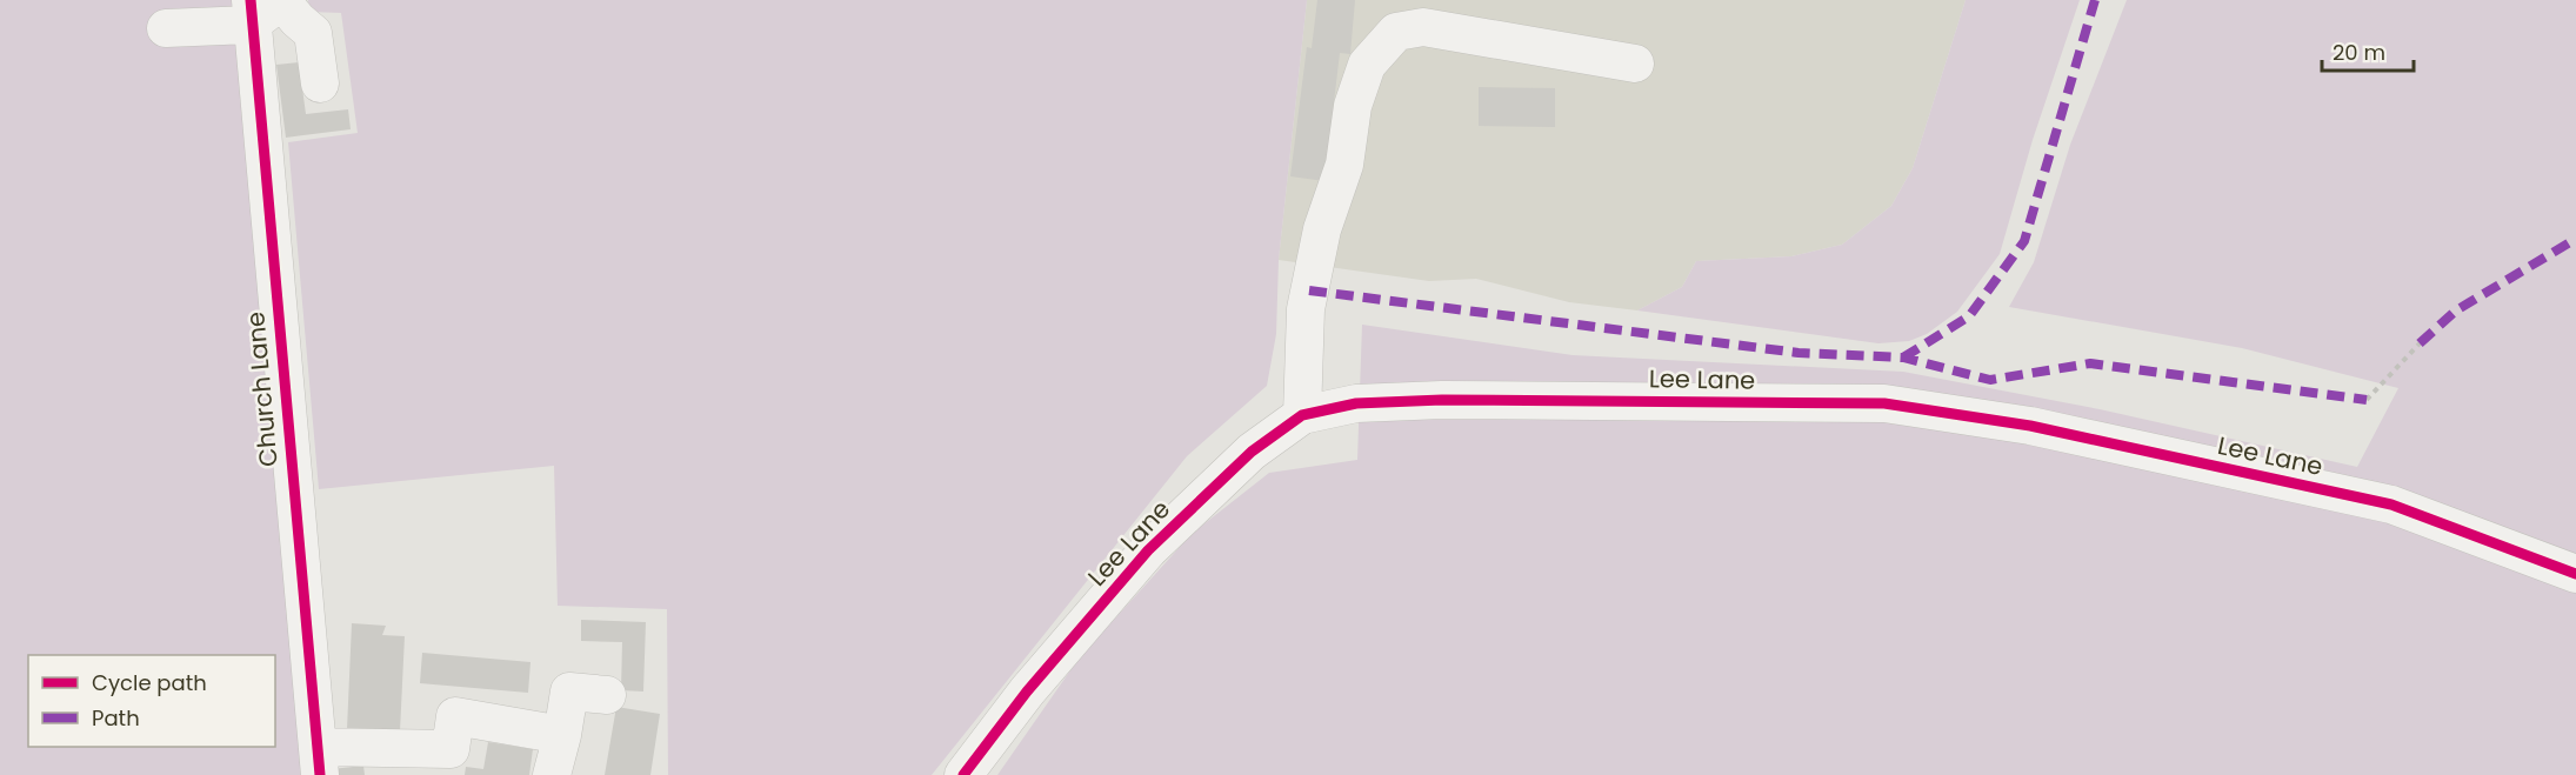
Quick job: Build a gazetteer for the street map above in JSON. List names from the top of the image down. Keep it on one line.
{"streets":{"street":["Lee Lane","Church Lane"]},"legend":["Cycle path","Path"],"scale_bar":"20 m"}
